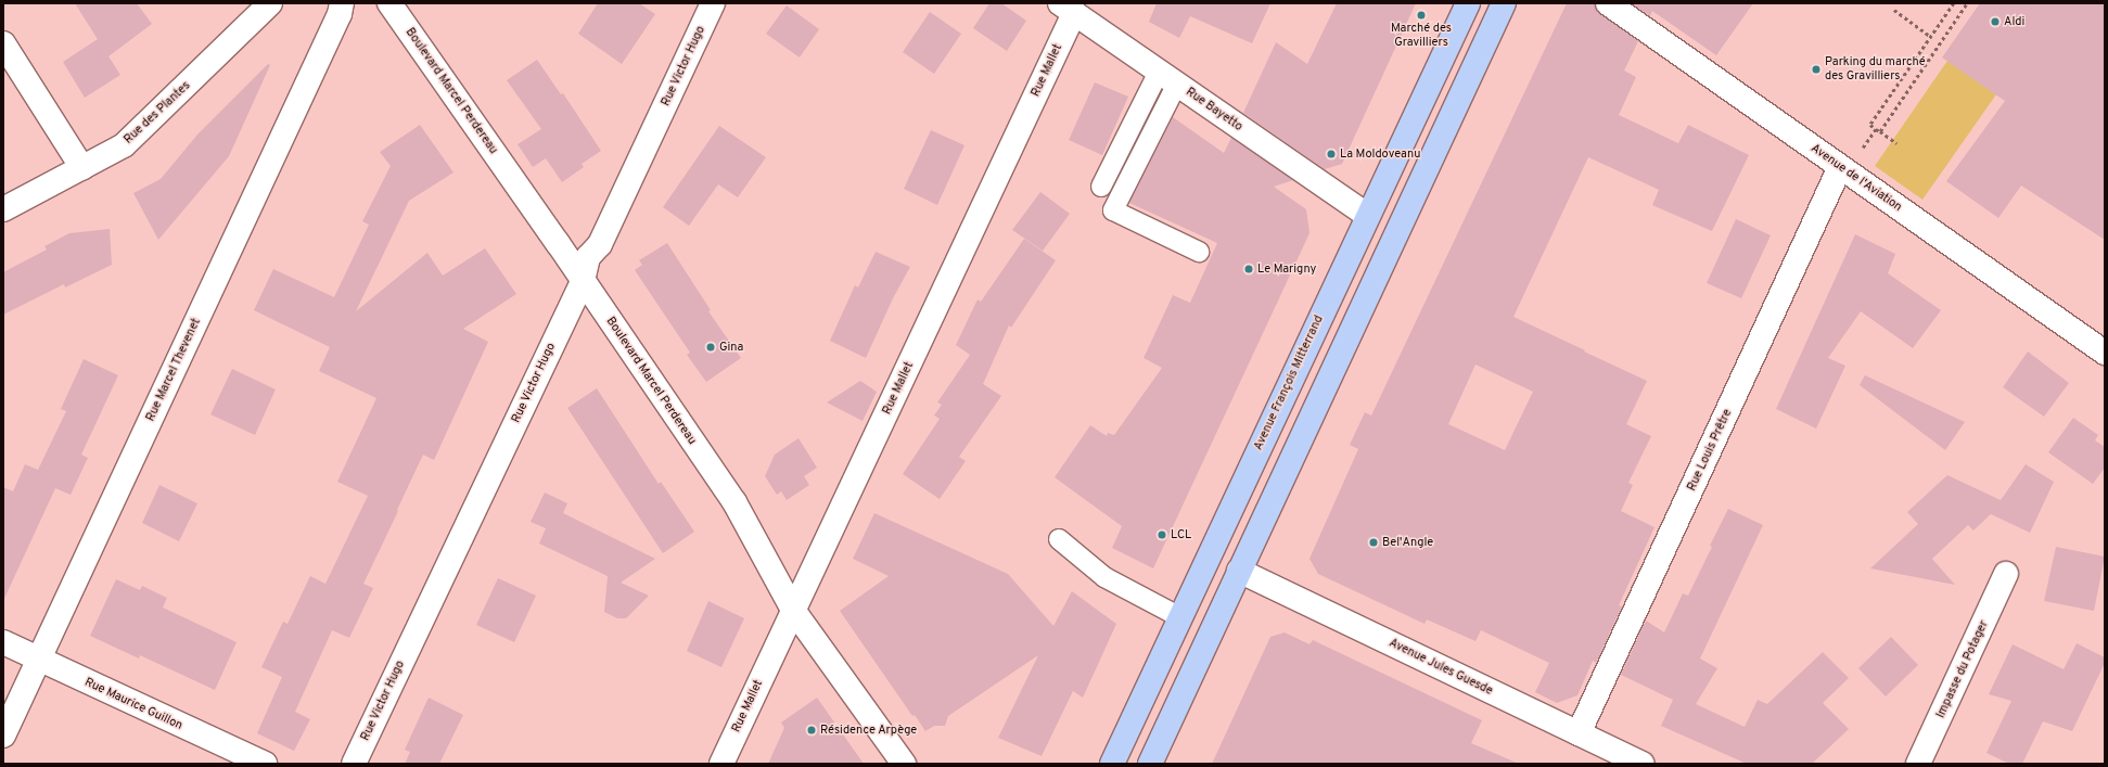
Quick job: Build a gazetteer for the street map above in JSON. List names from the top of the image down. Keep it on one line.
{"streets":{"main road":["Avenue François Mitterrand"],"street":["Rue Victor Hugo","Rue Mallet","Boulevard Marcel Perdereau","Rue Bayetto","Rue des Plantes","Avenue de l'Aviation","Rue Marcel Thevenet","Rue Louis Prêtre","Avenue Jules Guesde","Impasse du Potager","Rue Maurice Guillon"]},"crossings":[["Rue Victor Hugo","Boulevard Marcel Perdereau"],["Rue Mallet","Boulevard Marcel Perdereau"],["Rue Mallet","Rue Bayetto"],["Rue Bayetto","Avenue François Mitterrand"],["Avenue de l'Aviation","Rue Louis Prêtre"],["Rue Marcel Thevenet","Rue Maurice Guillon"],["Rue Louis Prêtre","Avenue Jules Guesde"]],"places":["Marché des Gravilliers","Aldi","Parking du marché des Gravilliers","La Moldoveanu","Le Marigny","Gina","LCL","Bel'Angle","Résidence Arpège"]}
